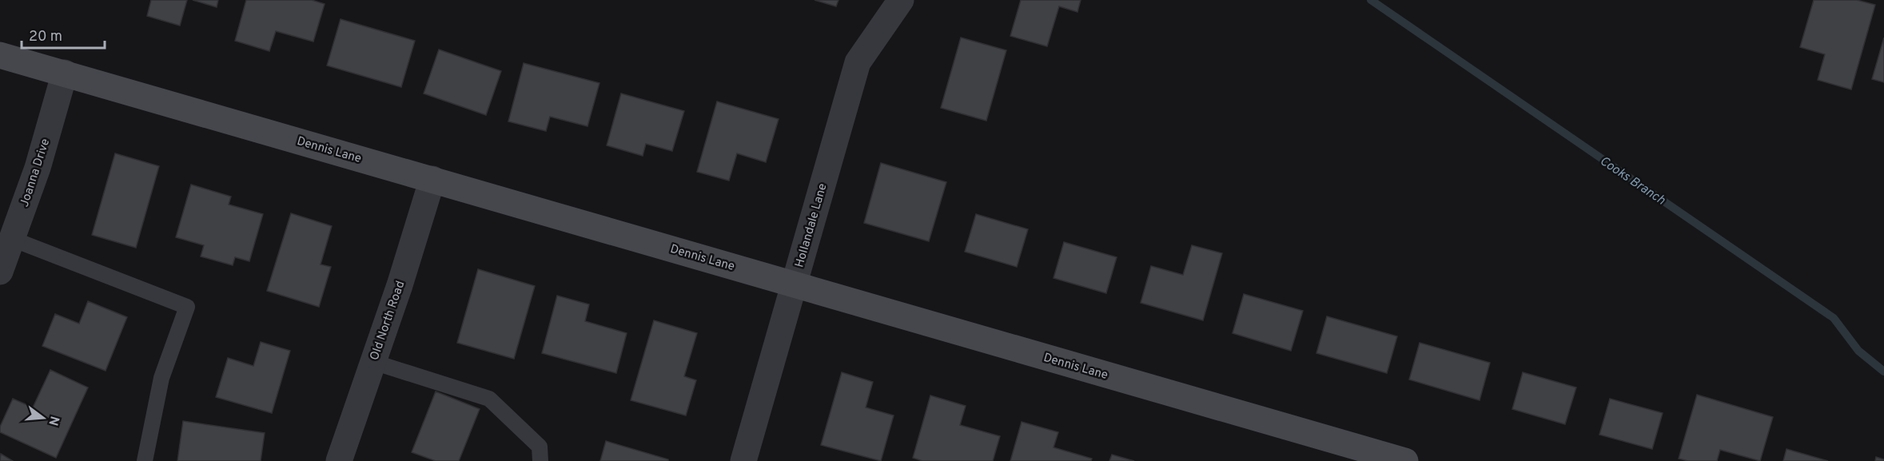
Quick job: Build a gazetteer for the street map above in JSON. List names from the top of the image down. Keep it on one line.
{"streets":{"street":["Dennis Lane","Joanna Drive","Hollandale Lane","Old North Road"]},"crossings":[["Dennis Lane","Joanna Drive"],["Dennis Lane","Hollandale Lane"],["Dennis Lane","Old North Road"]],"water":["Cooks Branch"],"scale_bar":"20 m","north":"right"}
